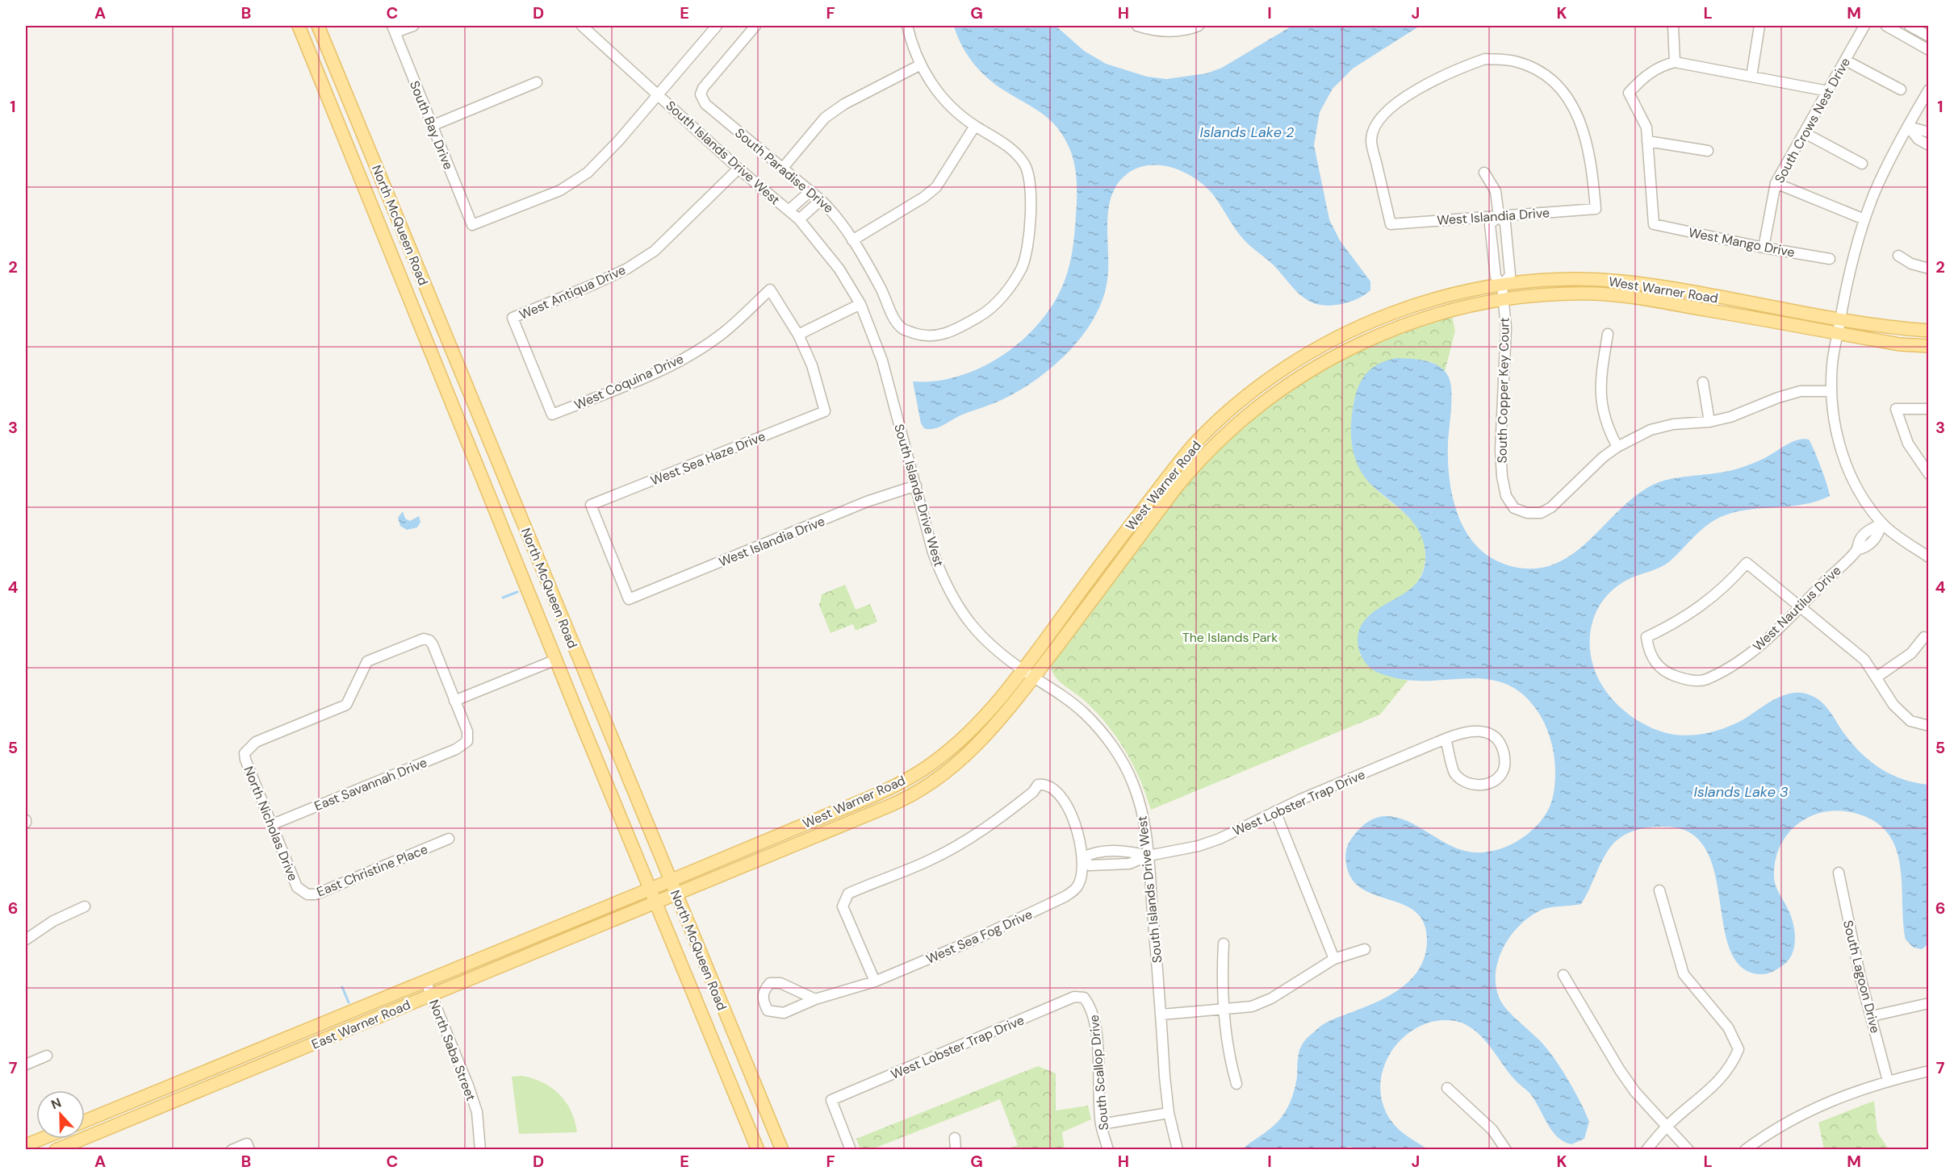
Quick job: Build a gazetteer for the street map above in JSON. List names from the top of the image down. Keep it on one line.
{"streets":{"main road":["North McQueen Road","West Warner Road","East Warner Road"],"street":["South Crows Nest Drive","South Bay Drive","South Islands Drive West","South Paradise Drive","West Islandia Drive","West Mango Drive","West Antiqua Drive","West Coquina Drive","South Copper Key Court","West Sea Haze Drive","West Nautilus Drive","East Savannah Drive","West Lobster Trap Drive","North Nicholas Drive","East Christine Place","West Sea Fog Drive","South Lagoon Drive","North Saba Street","South Scallop Drive"]},"crossings":[["South Crows Nest Drive","West Mango Drive"],["South Bay Drive","South Islands Drive West"],["South Islands Drive West","West Islandia Drive"],["South Islands Drive West","West Warner Road"],["South Islands Drive West","West Antiqua Drive"],["South Islands Drive West","West Lobster Trap Drive"],["West Islandia Drive","South Copper Key Court"],["West Islandia Drive","West Sea Haze Drive"],["North McQueen Road","West Warner Road"],["North McQueen Road","East Warner Road"],["West Warner Road","South Copper Key Court"],["West Warner Road","East Warner Road"],["West Antiqua Drive","West Coquina Drive"],["West Coquina Drive","West Sea Haze Drive"],["East Savannah Drive","North Nicholas Drive"],["West Lobster Trap Drive","South Scallop Drive"],["North Nicholas Drive","East Christine Place"],["East Warner Road","North Saba Street"]],"water":["Islands Lake 2","Islands Lake 3"],"parks":["The Islands Park"],"north":"top","grid":{"columns":["A","B","C","D","E","F","G","H","I","J","K","L","M"],"rows":["1","2","3","4","5","6","7"]}}
